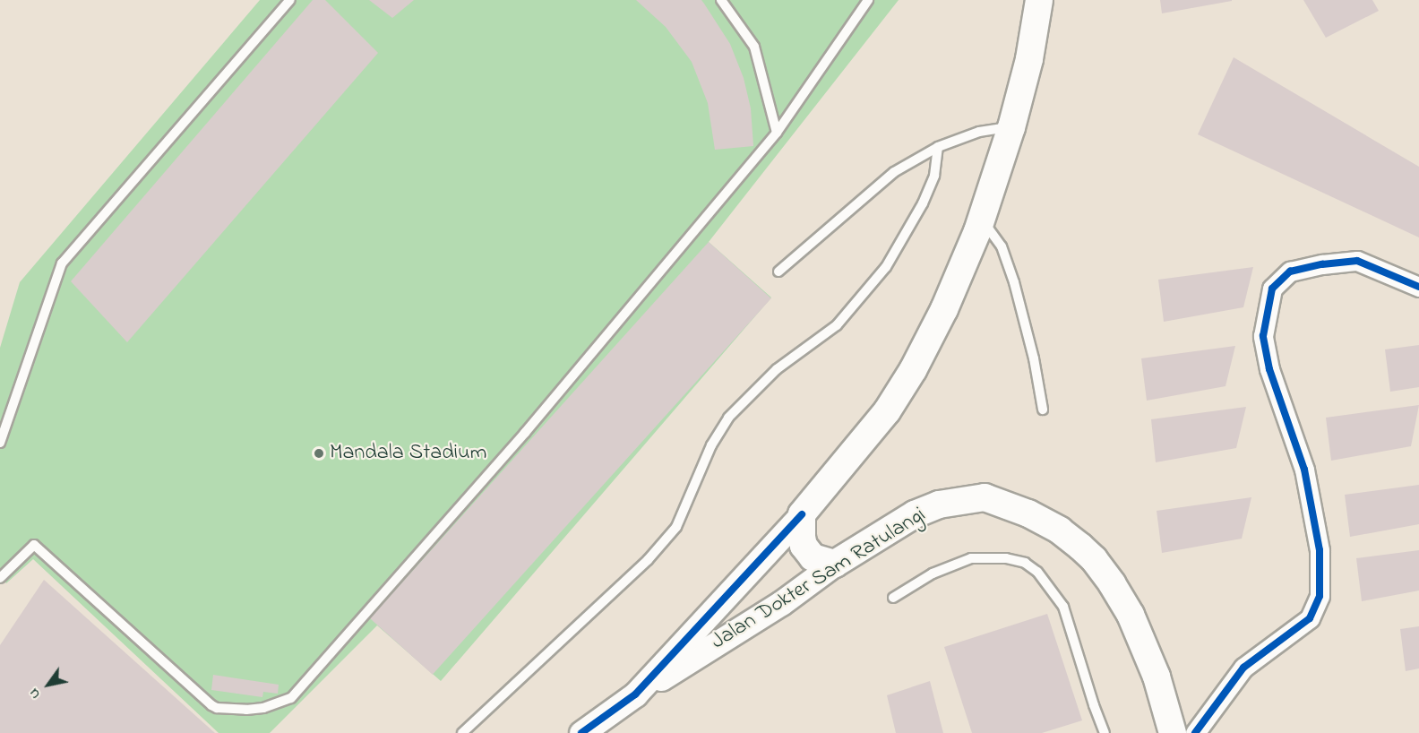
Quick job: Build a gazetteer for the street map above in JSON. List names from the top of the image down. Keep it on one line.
{"streets":{"main road":["Jalan Dokter Sam Ratulangi"]},"places":["Mandala Stadium"],"north":"bottom left"}
